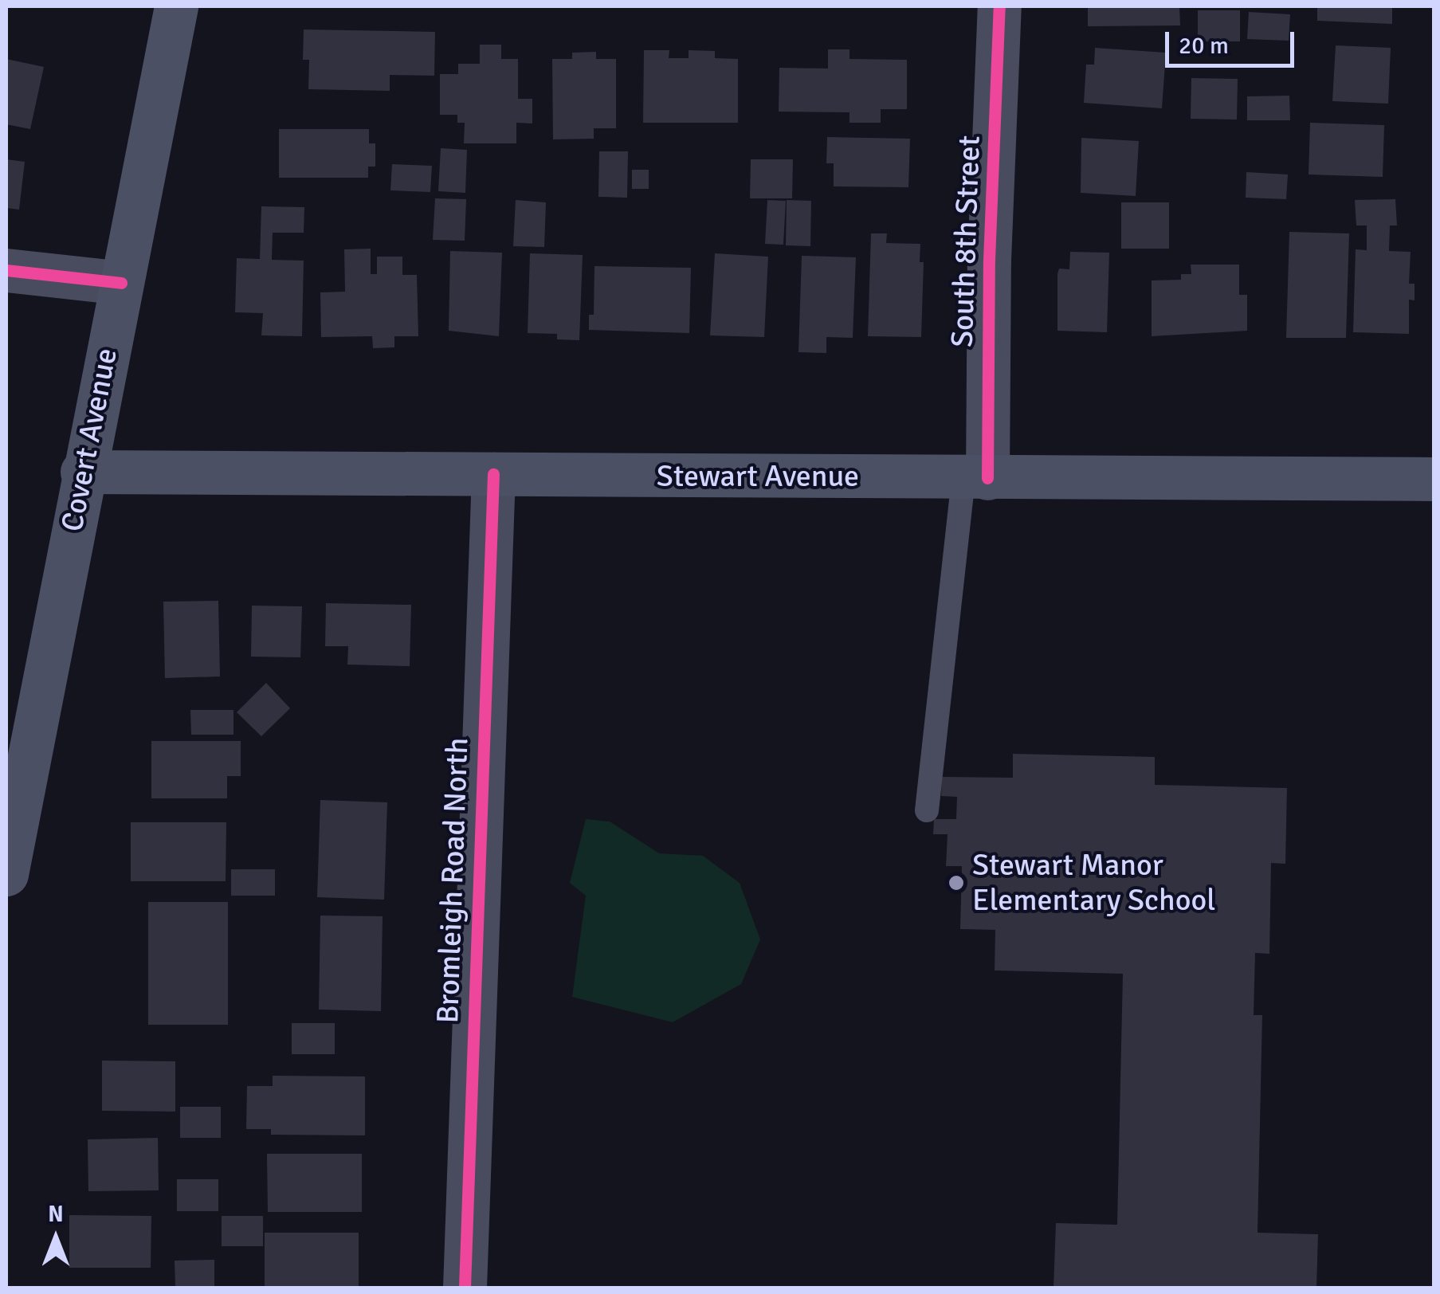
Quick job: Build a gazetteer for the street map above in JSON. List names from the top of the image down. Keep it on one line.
{"streets":{"main road":["Covert Avenue","Stewart Avenue"],"street":["South 8th Street","Bromleigh Road North"]},"crossings":[["South 8th Street","Stewart Avenue"],["Covert Avenue","Stewart Avenue"],["Stewart Avenue","Bromleigh Road North"]],"places":["Stewart Manor Elementary School"],"scale_bar":"20 m","north":"top"}
